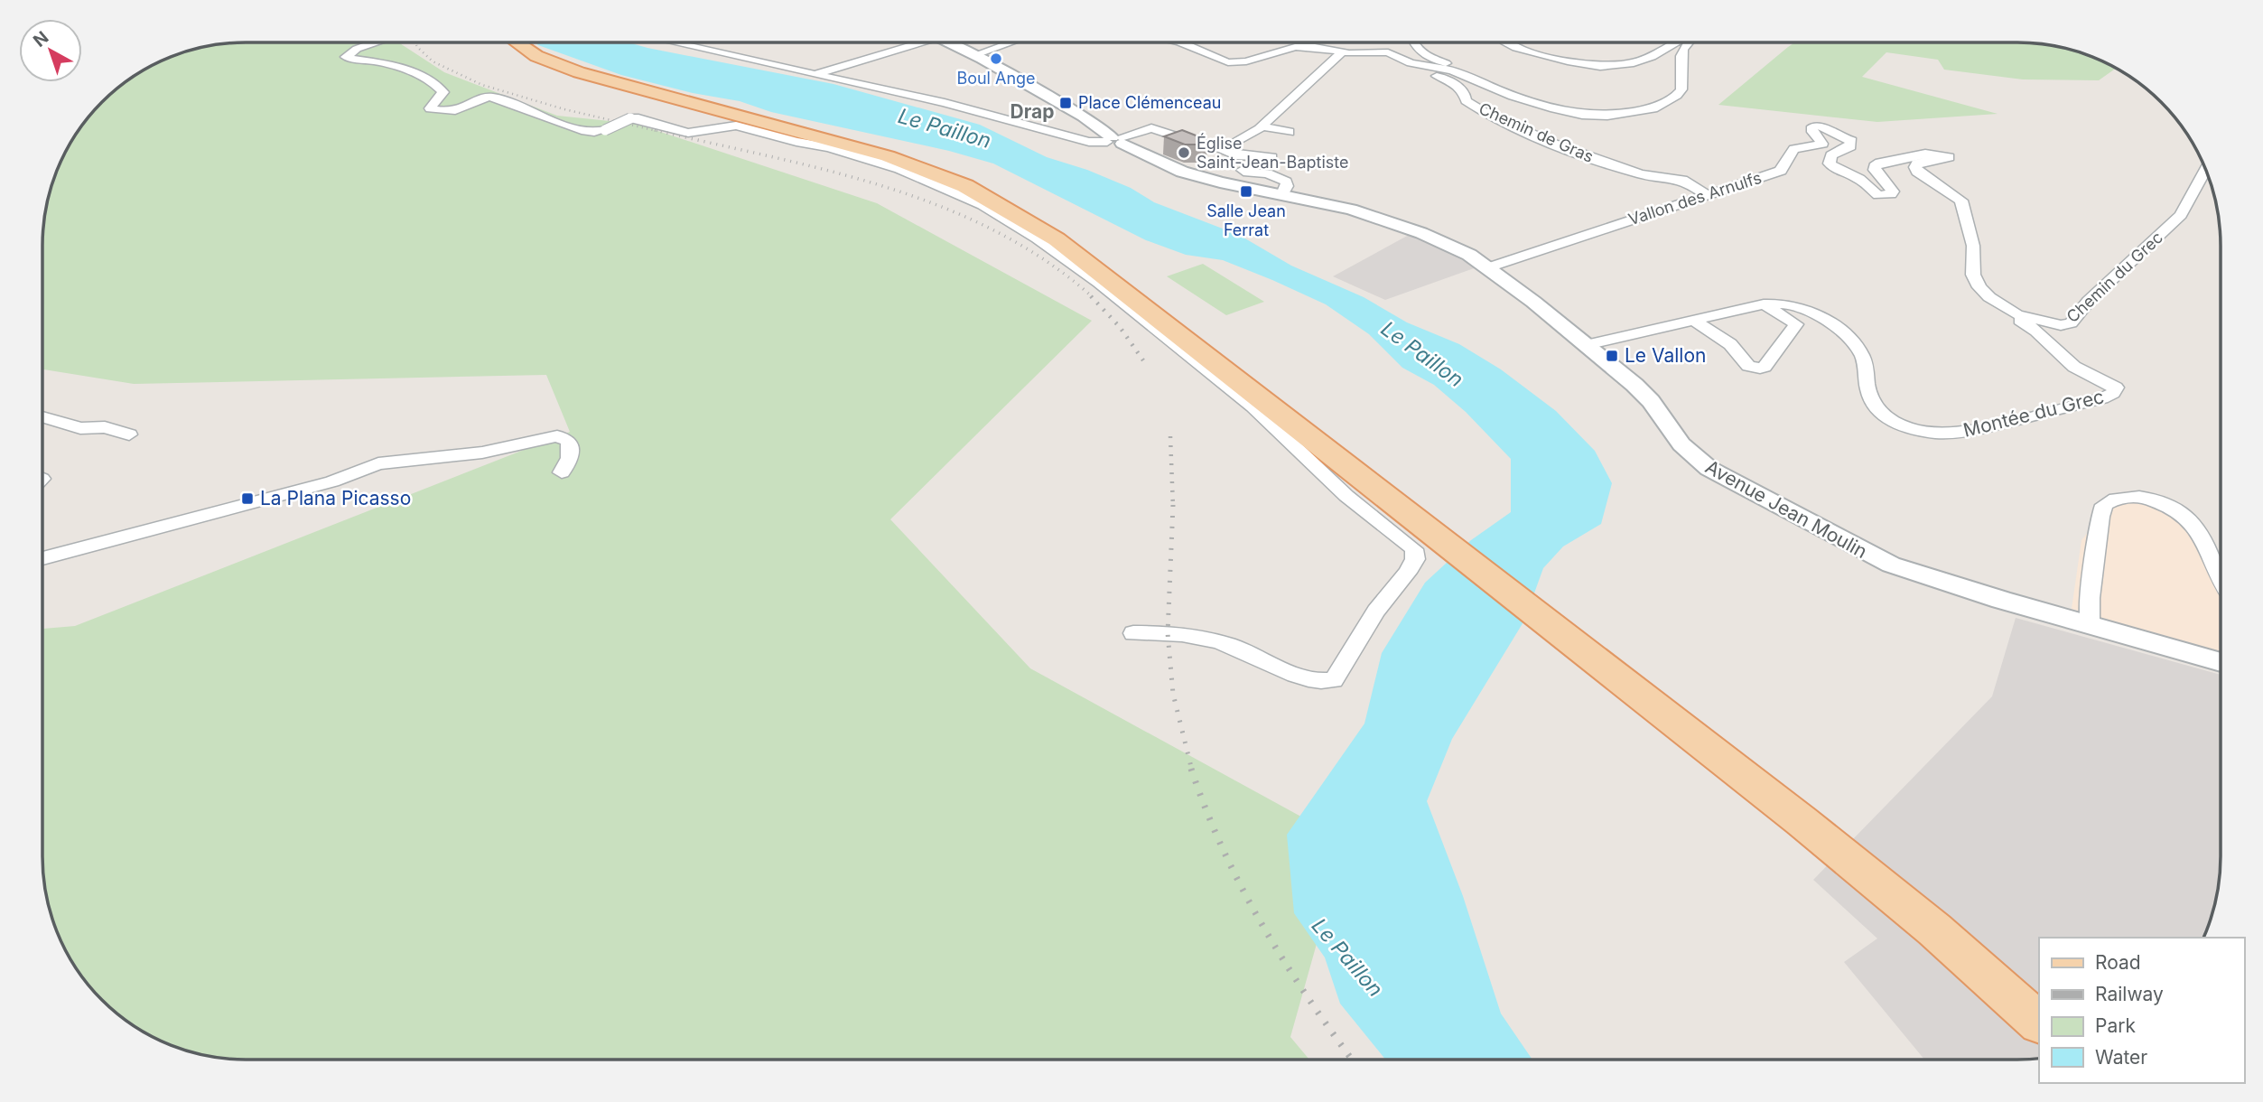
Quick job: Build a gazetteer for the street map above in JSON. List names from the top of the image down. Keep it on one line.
{"streets":{"street":["Chemin de Gras","Vallon des Arnulfs","Chemin du Grec","Montée du Grec","Avenue Jean Moulin"]},"crossings":[["Chemin de Gras","Vallon des Arnulfs"],["Vallon des Arnulfs","Chemin du Grec"],["Vallon des Arnulfs","Avenue Jean Moulin"],["Chemin du Grec","Montée du Grec"],["Montée du Grec","Avenue Jean Moulin"]],"districts":["Drap"],"water":["Le Paillon"],"places":{"other":["Boul Ange","Église Saint-Jean-Baptiste"],"transit":["Place Clémenceau","Salle Jean Ferrat","Le Vallon","La Plana Picasso"]},"legend":["Road","Railway","Park","Water"],"north":"top left"}
